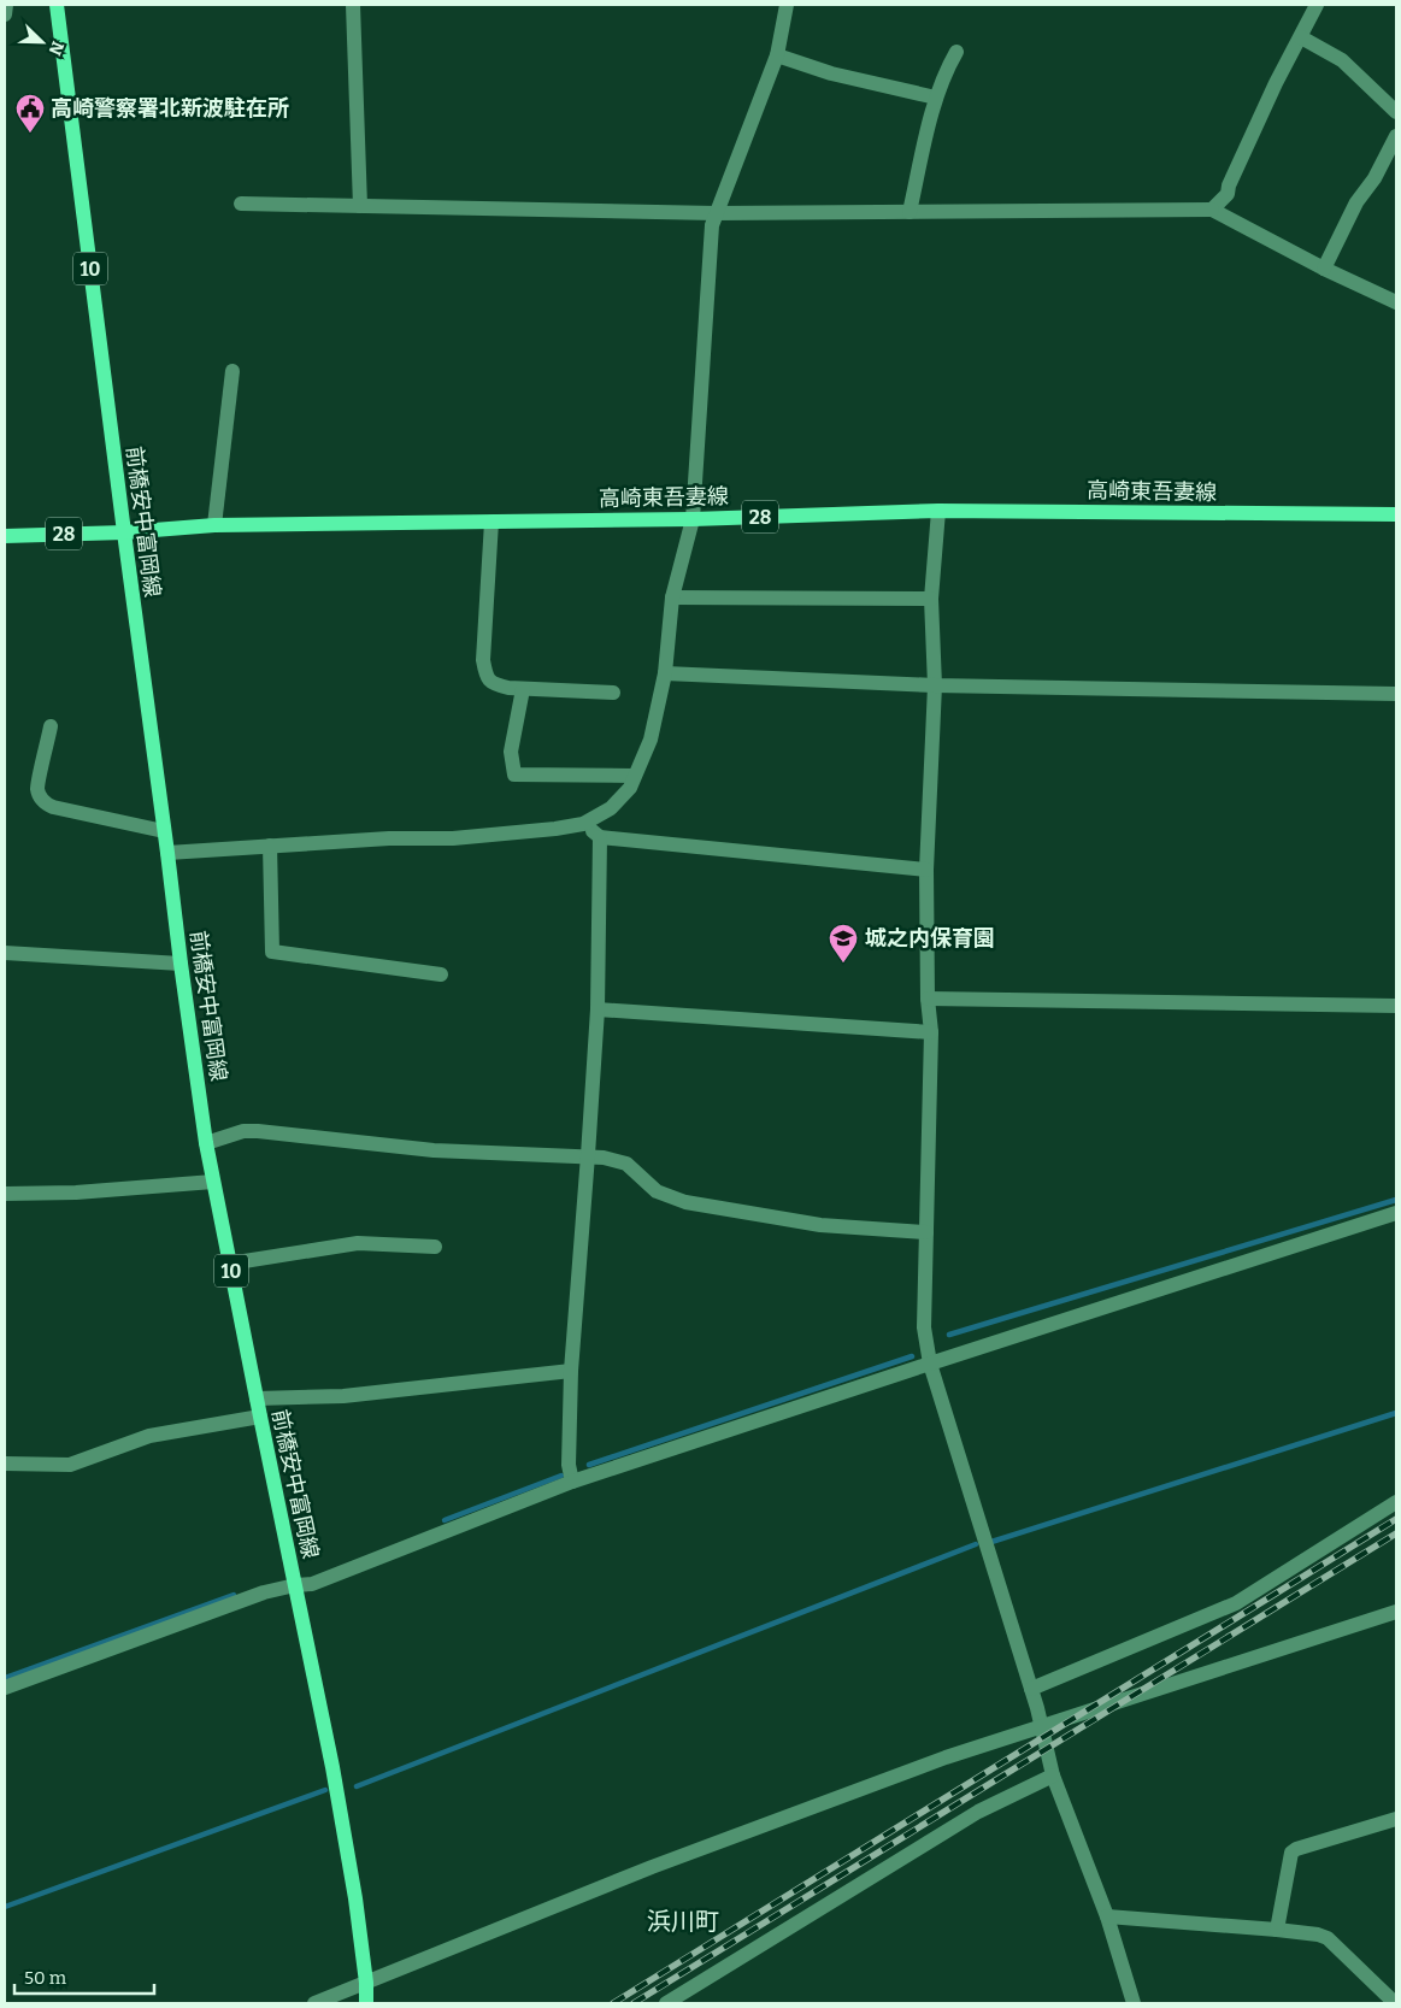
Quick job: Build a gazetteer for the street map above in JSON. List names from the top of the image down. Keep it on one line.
{"streets":{"main road":["10","高崎東吾妻線","28","前橋安中富岡線"]},"crossings":[["高崎東吾妻線","前橋安中富岡線"]],"districts":["浜川町"],"places":{"public building":["高崎警察署北新波駐在所"],"school or university":["城之内保育園"]},"scale_bar":"50 m","north":"bottom right"}
